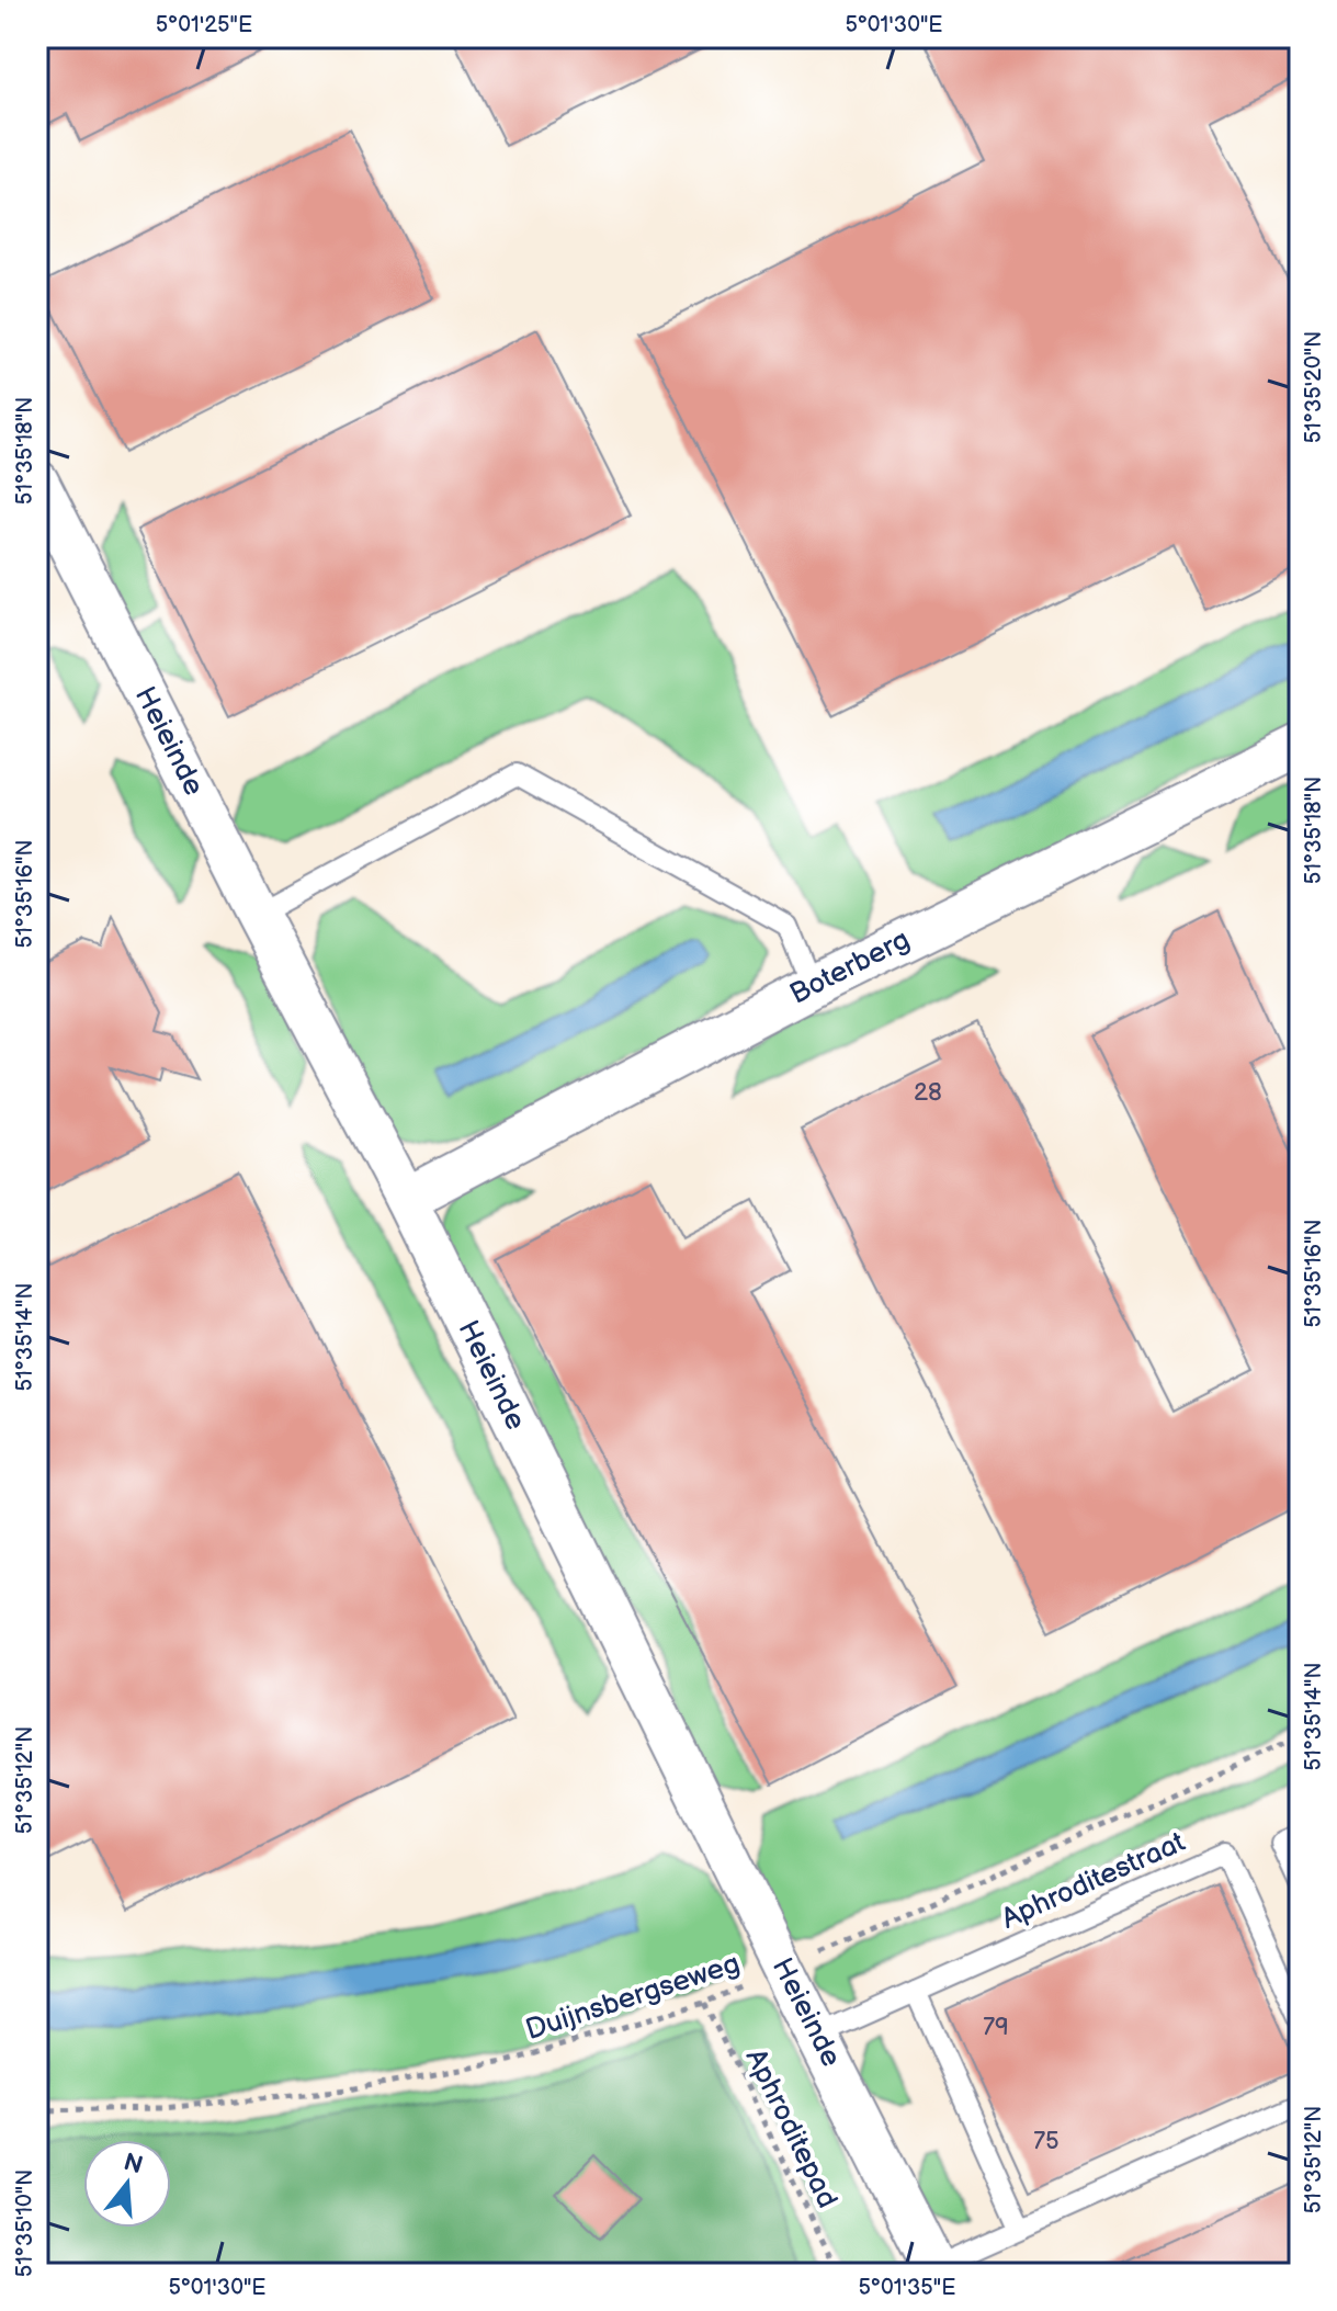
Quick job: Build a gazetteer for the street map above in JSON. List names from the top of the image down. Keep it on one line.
{"streets":{"street":["Heieinde","Boterberg"],"lane":["Aphroditestraat"],"path":["Duijnsbergseweg","Aphroditepad"]},"crossings":[["Heieinde","Boterberg"],["Heieinde","Aphroditestraat"],["Heieinde","Duijnsbergseweg"],["Duijnsbergseweg","Aphroditepad"]],"house_numbers":["28","79","75"],"north":"top","coordinates":["5°01'25\"E","5°01'30\"E","51°35'20\"N","51°35'18\"N","51°35'16\"N","51°35'14\"N","51°35'12\"N","51°35'10\"N","5°01'35\"E"]}
